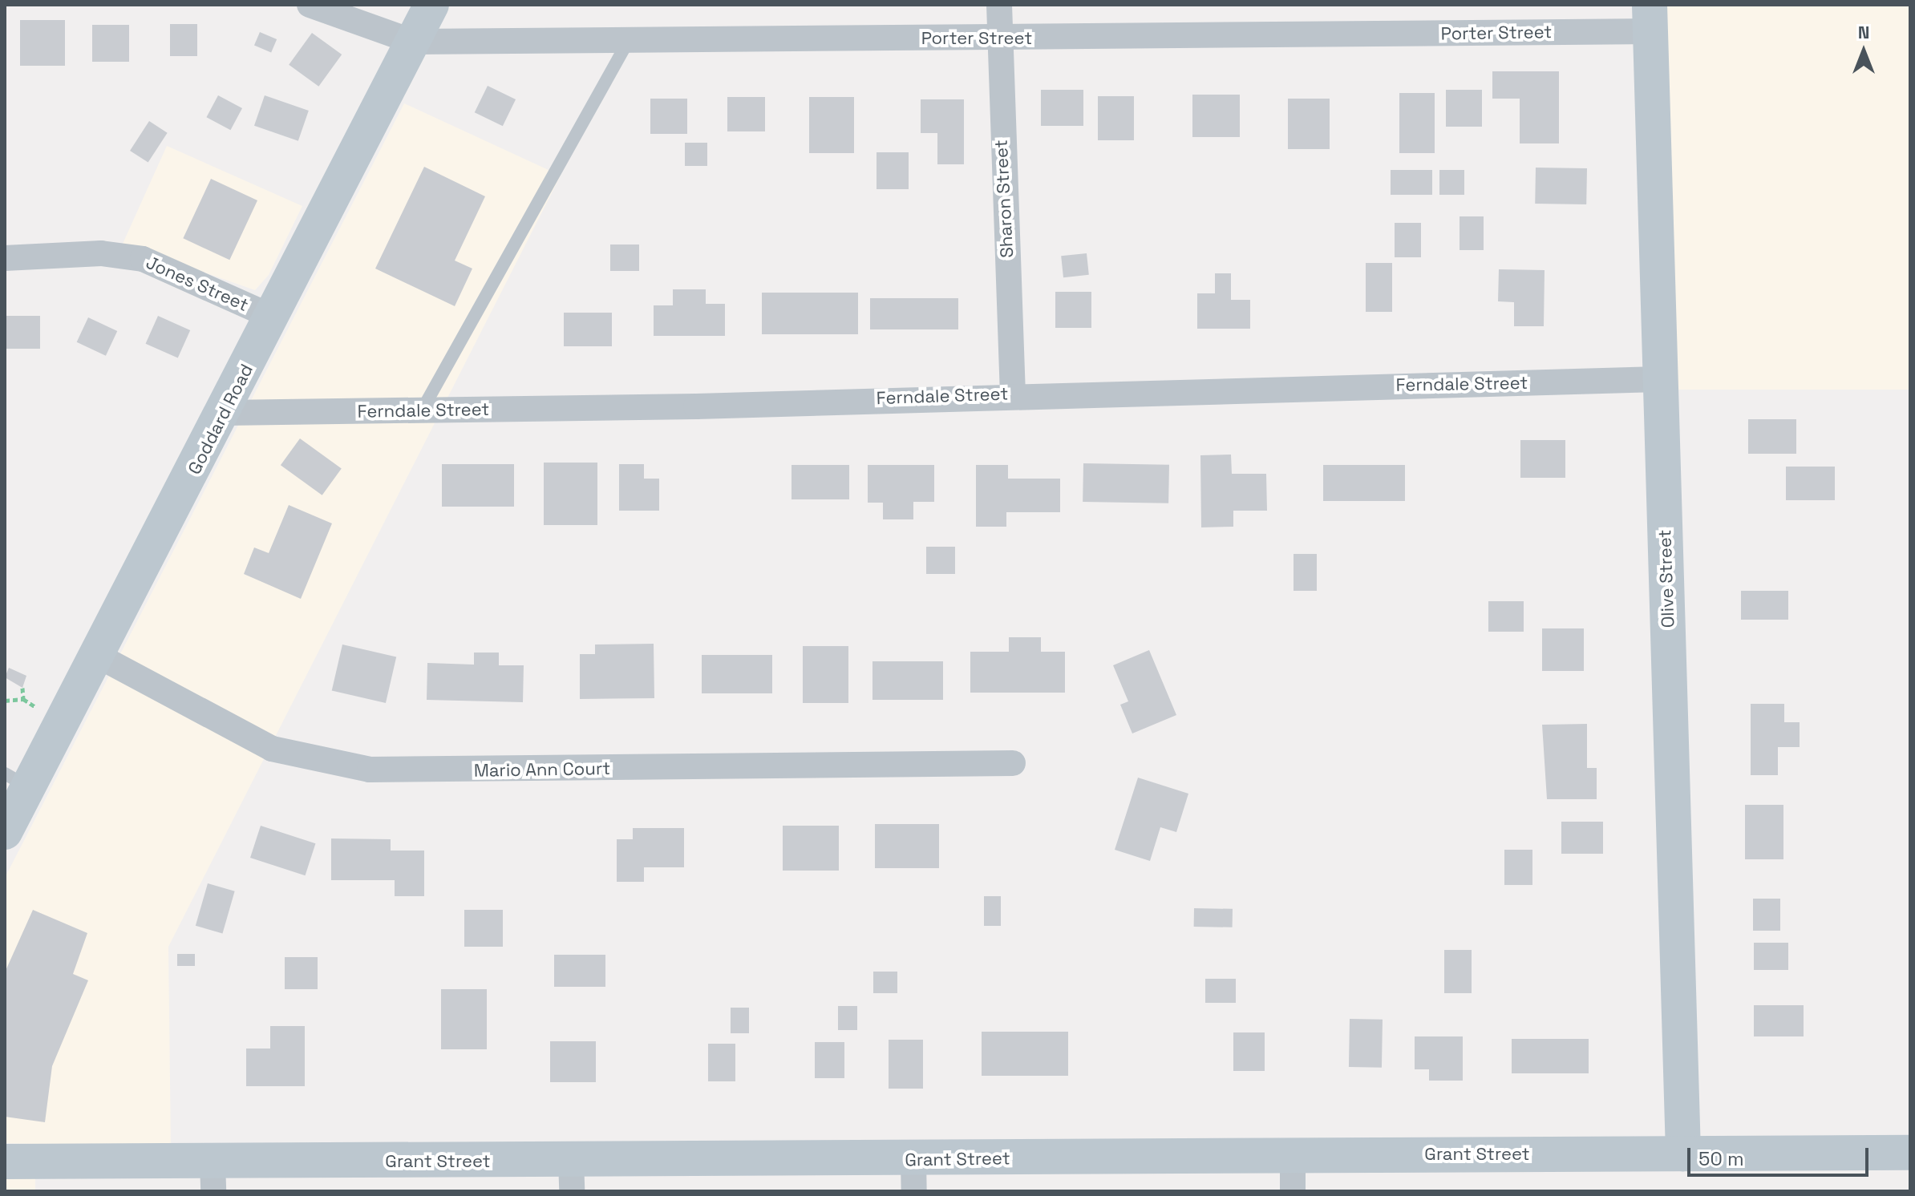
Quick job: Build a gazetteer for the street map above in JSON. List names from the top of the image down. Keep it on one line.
{"streets":{"street":["Porter Street","Sharon Street","Jones Street","Ferndale Street","Goddard Road","Olive Street","Mario Ann Court","Grant Street"]},"crossings":[["Porter Street","Sharon Street"],["Porter Street","Goddard Road"],["Porter Street","Olive Street"],["Sharon Street","Ferndale Street"],["Jones Street","Goddard Road"],["Ferndale Street","Goddard Road"],["Ferndale Street","Olive Street"],["Goddard Road","Mario Ann Court"],["Olive Street","Grant Street"]],"scale_bar":"50 m","north":"top"}
